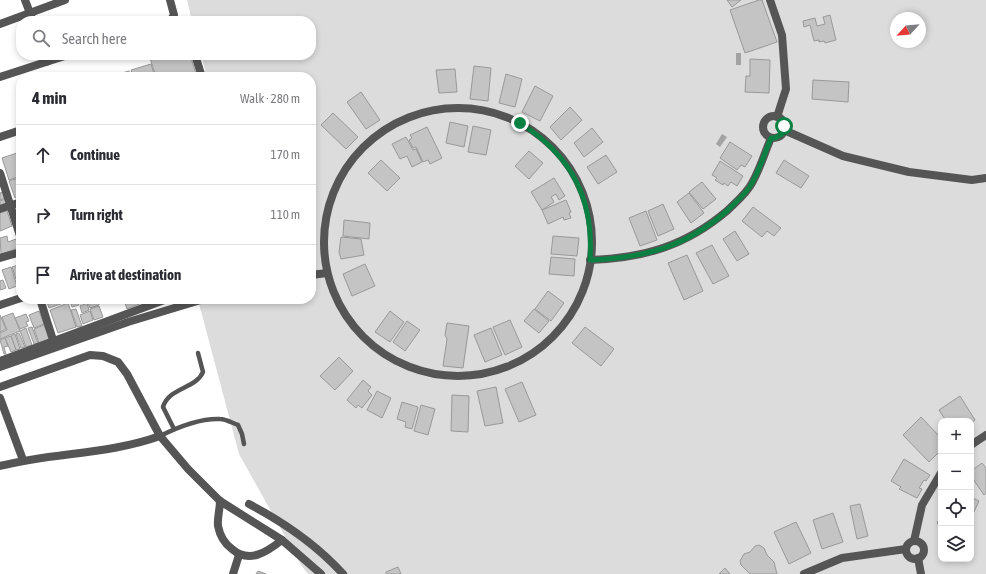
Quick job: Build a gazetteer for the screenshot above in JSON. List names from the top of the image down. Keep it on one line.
{"north":"bottom left","page":{"search":"Search here","heading":["4 min","Walk · 280 m"],"list":[["Continue","170 m"],["Turn right","110 m"],"Arrive at destination"],"map_buttons":["+","−"]}}
